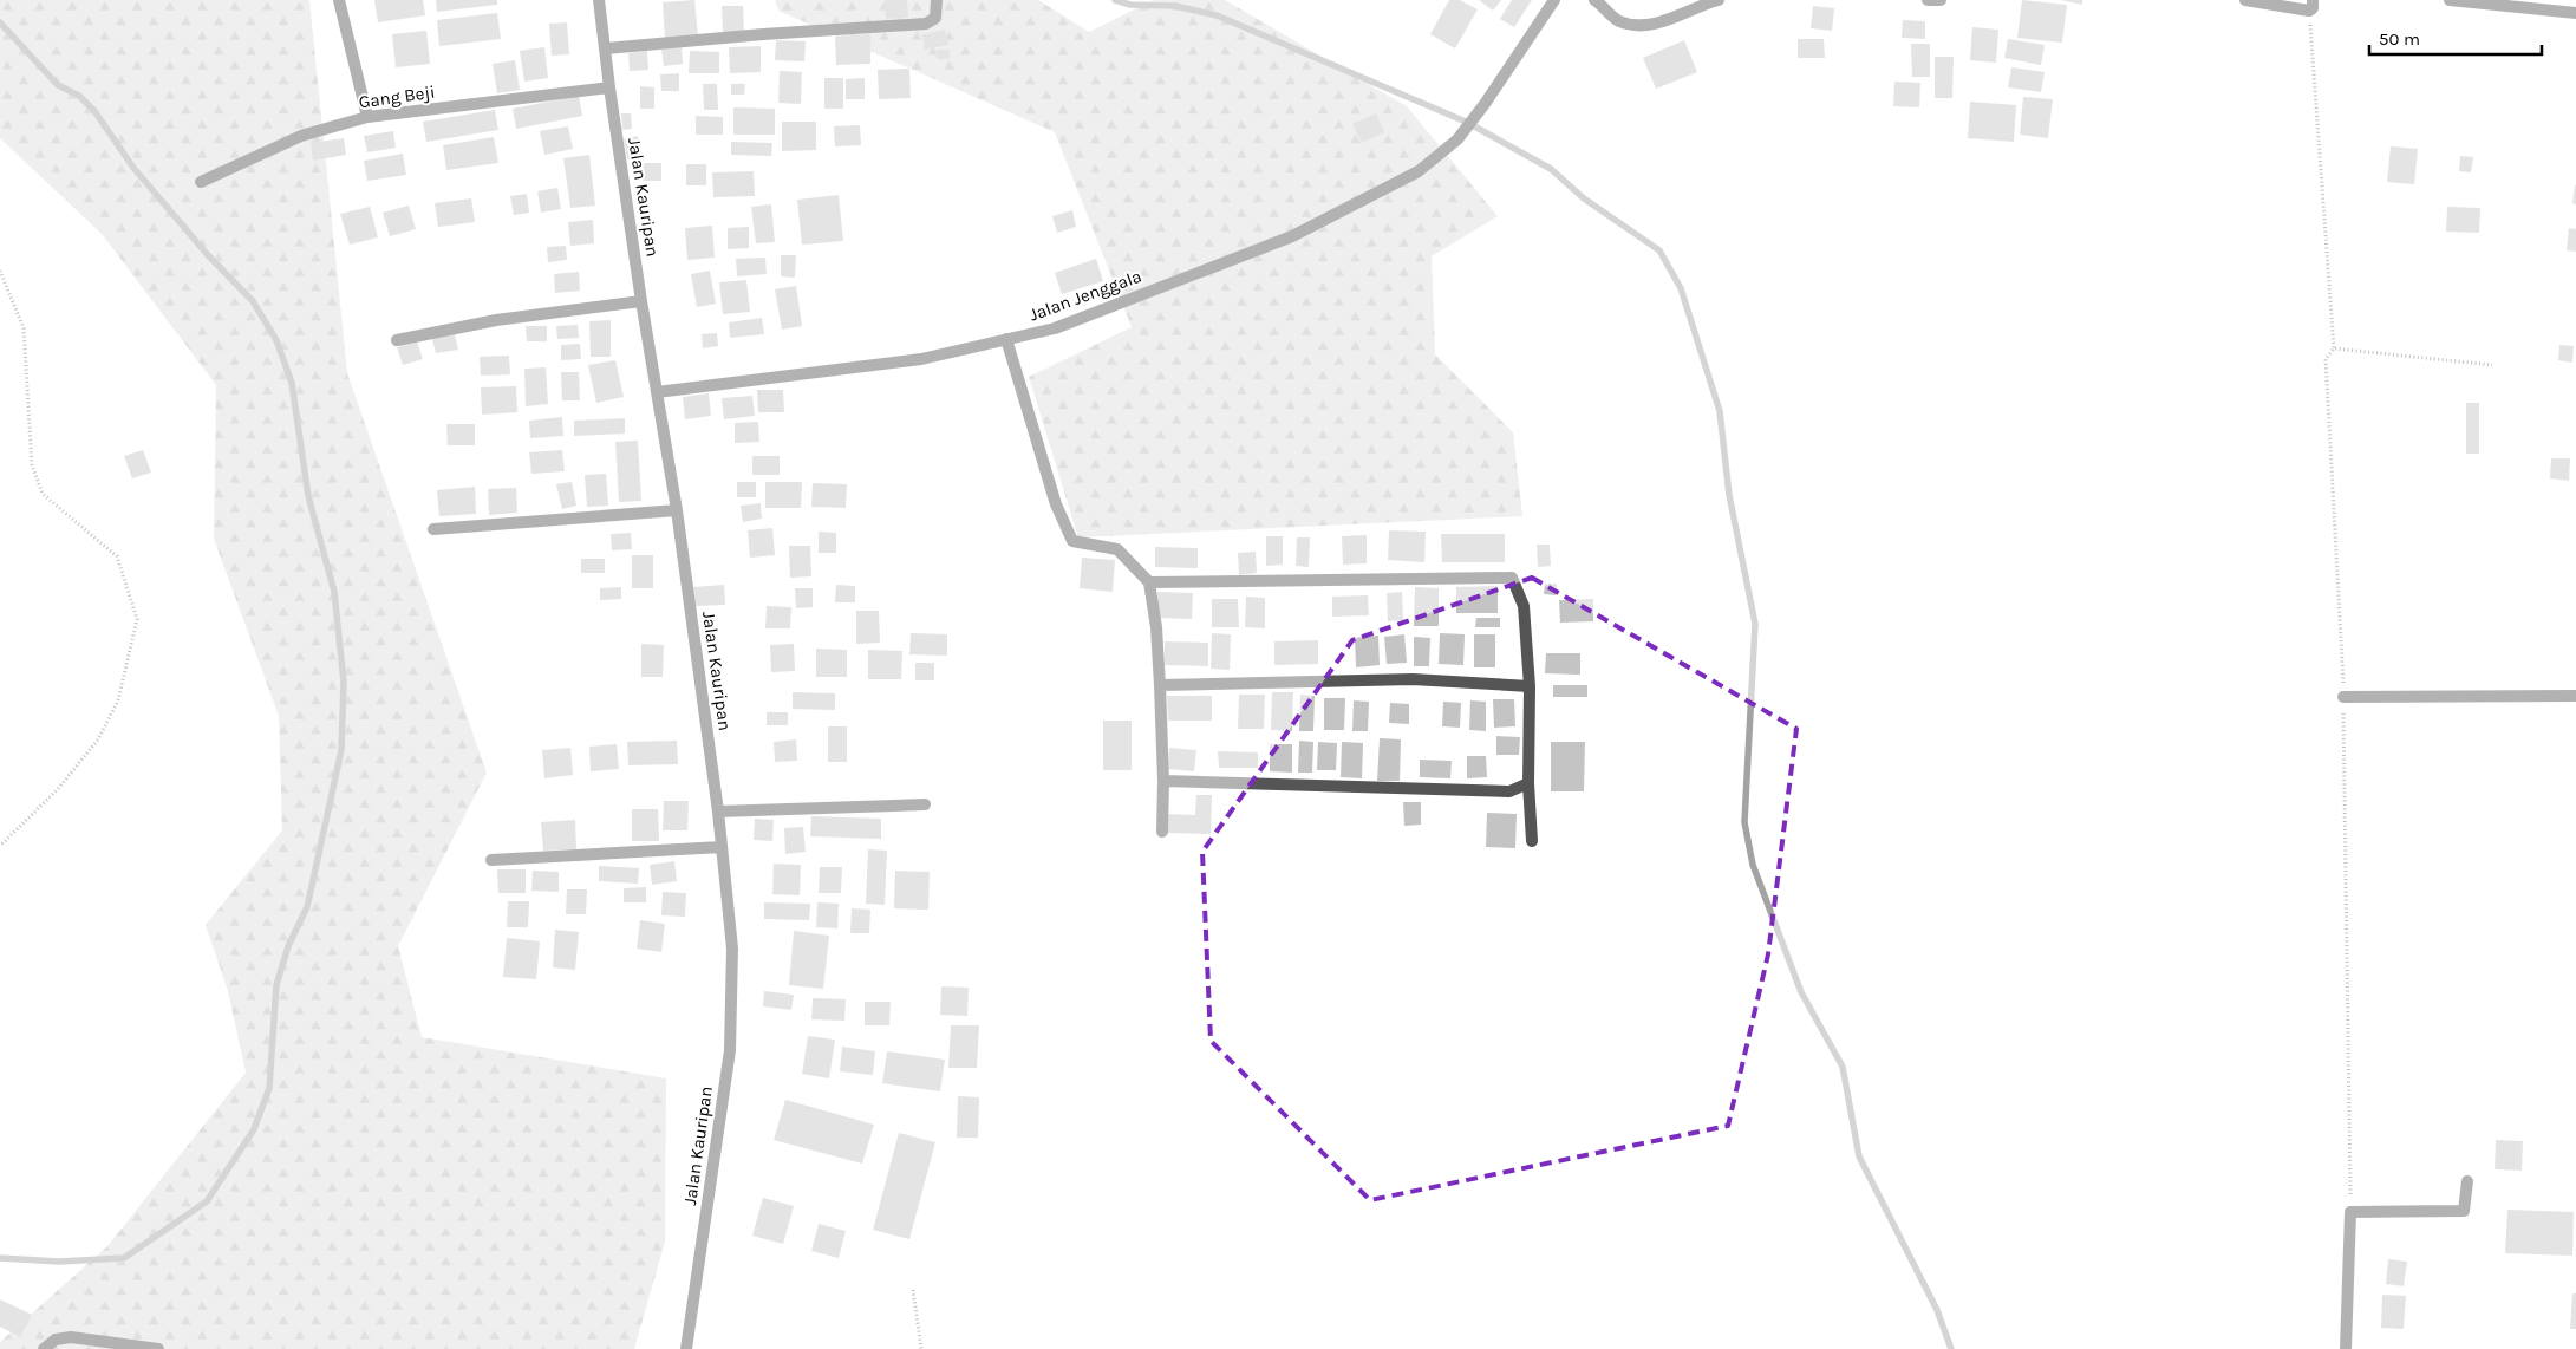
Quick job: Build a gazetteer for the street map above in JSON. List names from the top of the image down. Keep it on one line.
{"streets":{"street":["Gang Beji","Jalan Kauripan","Jalan Jenggala"]},"crossings":[["Gang Beji","Jalan Kauripan"],["Jalan Kauripan","Jalan Jenggala"]],"scale_bar":"50 m"}
